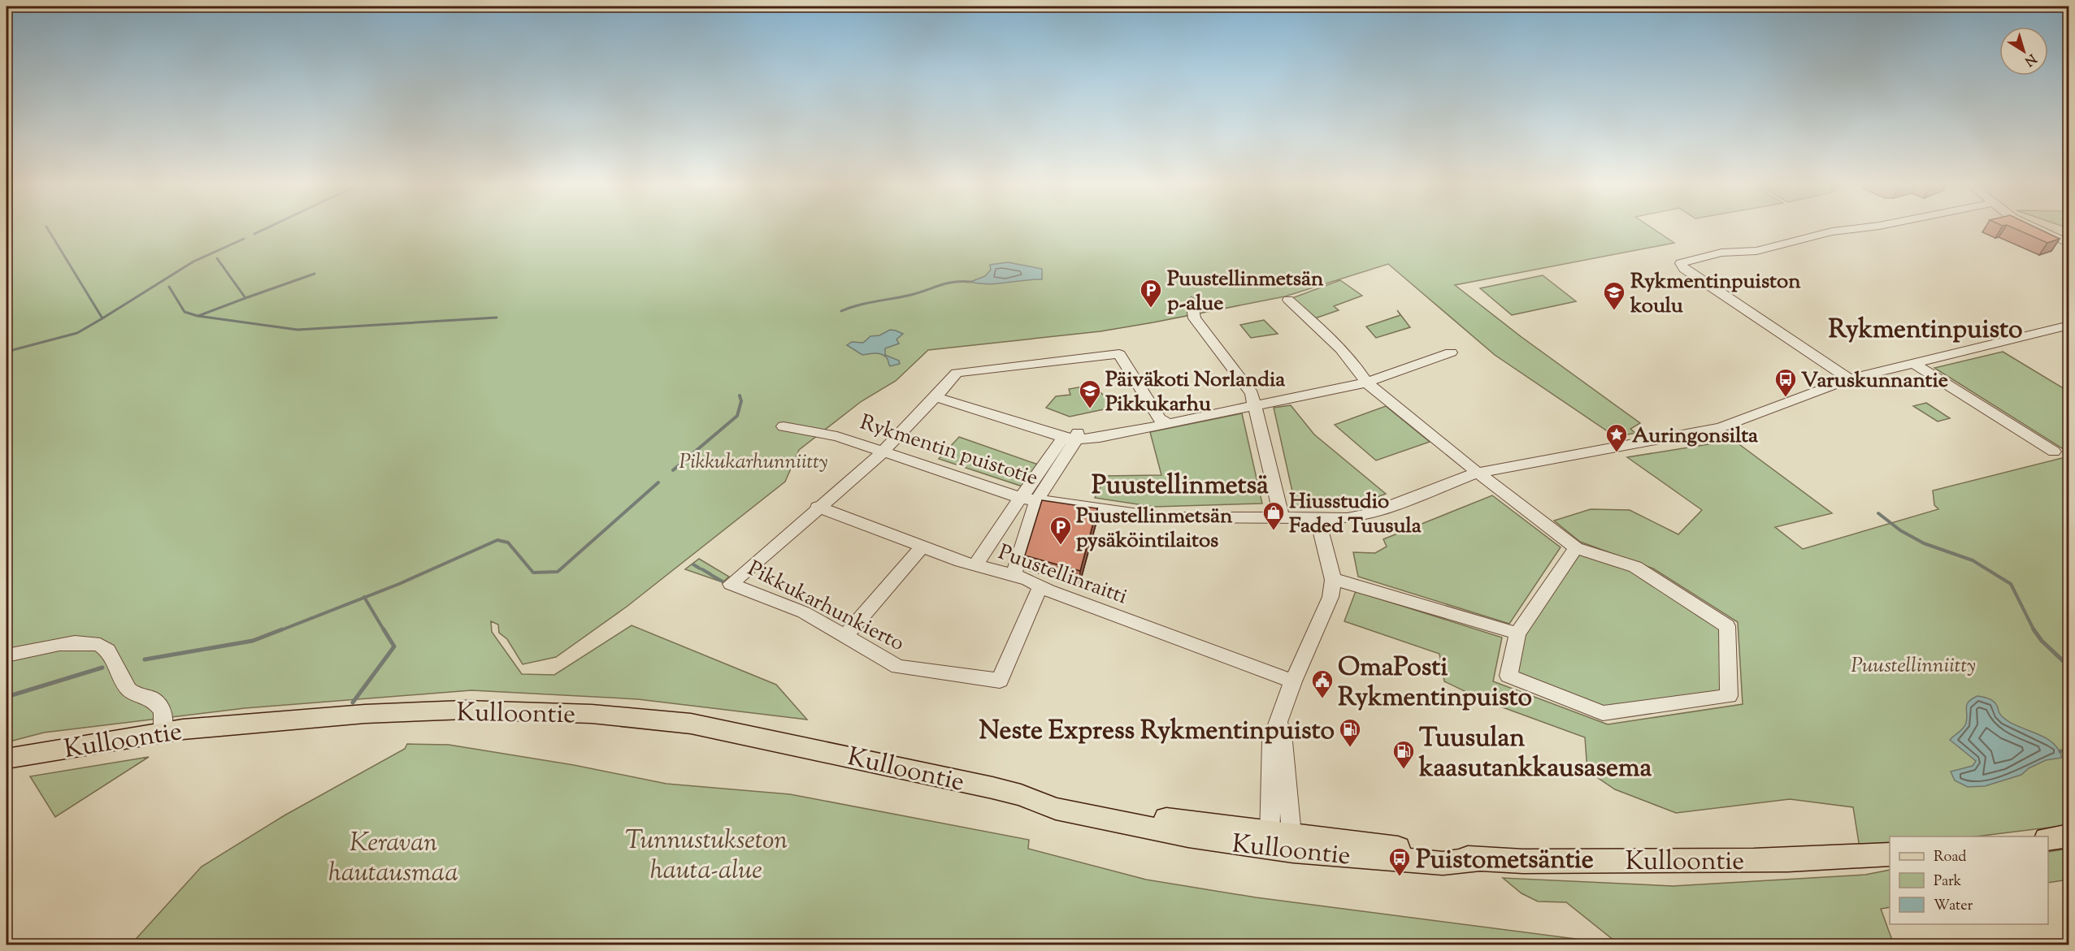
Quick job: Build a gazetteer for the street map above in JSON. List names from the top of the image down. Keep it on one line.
{"streets":{"main road":["Kulloontie"],"street":["Rykmentin puistotie","Puustellinraitti","Pikkukarhunkierto"]},"crossings":[["Puustellinraitti","Pikkukarhunkierto"]],"districts":["Rykmentinpuisto","Puustellinmetsä"],"parks":["Pikkukarhunniitty","Puustellinniitty","Tunnustukseton hauta-alue","Keravan hautausmaa"],"places":{"parking":["Puustellinmetsän p-alue","Puustellinmetsän pysäköintilaitos"],"school or university":["Rykmentinpuiston koulu","Päiväkoti Norlandia Pikkukarhu"],"bus stop":["Varuskunnantie","Puistometsäntie"],"place":["Auringonsilta"],"shop":["Hiusstudio Faded Tuusula"],"public building":["OmaPosti Rykmentinpuisto"],"fuel station":["Neste Express Rykmentinpuisto","Tuusulan kaasutankkausasema"]},"legend":["Road","Park","Water"],"north":"bottom right"}
